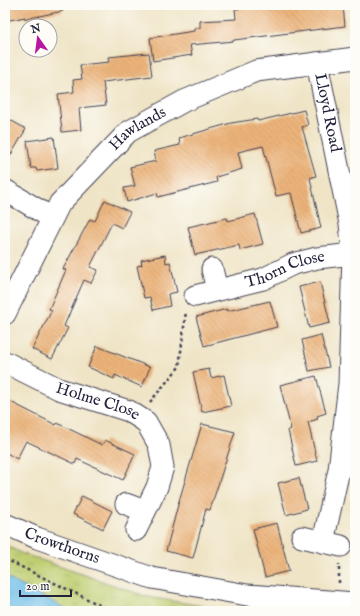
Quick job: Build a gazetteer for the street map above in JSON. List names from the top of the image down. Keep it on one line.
{"streets":{"street":["Lloyd Road","Hawlands","Thorn Close","Holme Close","Crowthorns"]},"crossings":[["Lloyd Road","Hawlands"],["Lloyd Road","Thorn Close"]],"scale_bar":"20 m","north":"top"}
